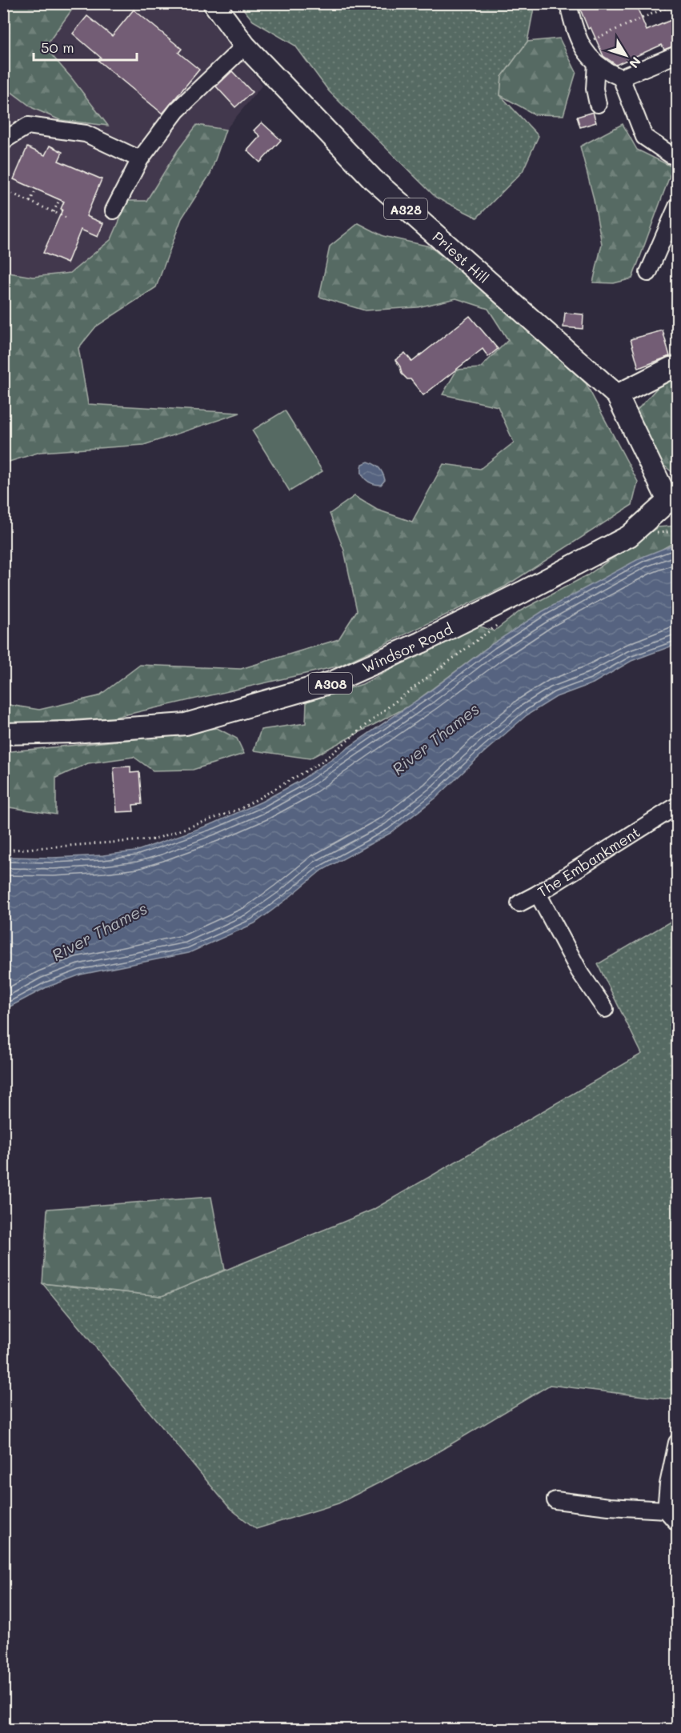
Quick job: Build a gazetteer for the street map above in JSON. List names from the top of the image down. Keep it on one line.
{"streets":{"main road":["A328","Priest Hill","Windsor Road","A308"],"street":["The Embankment"]},"crossings":[["Priest Hill","Windsor Road"]],"water":["River Thames"],"scale_bar":"50 m","north":"bottom right"}
